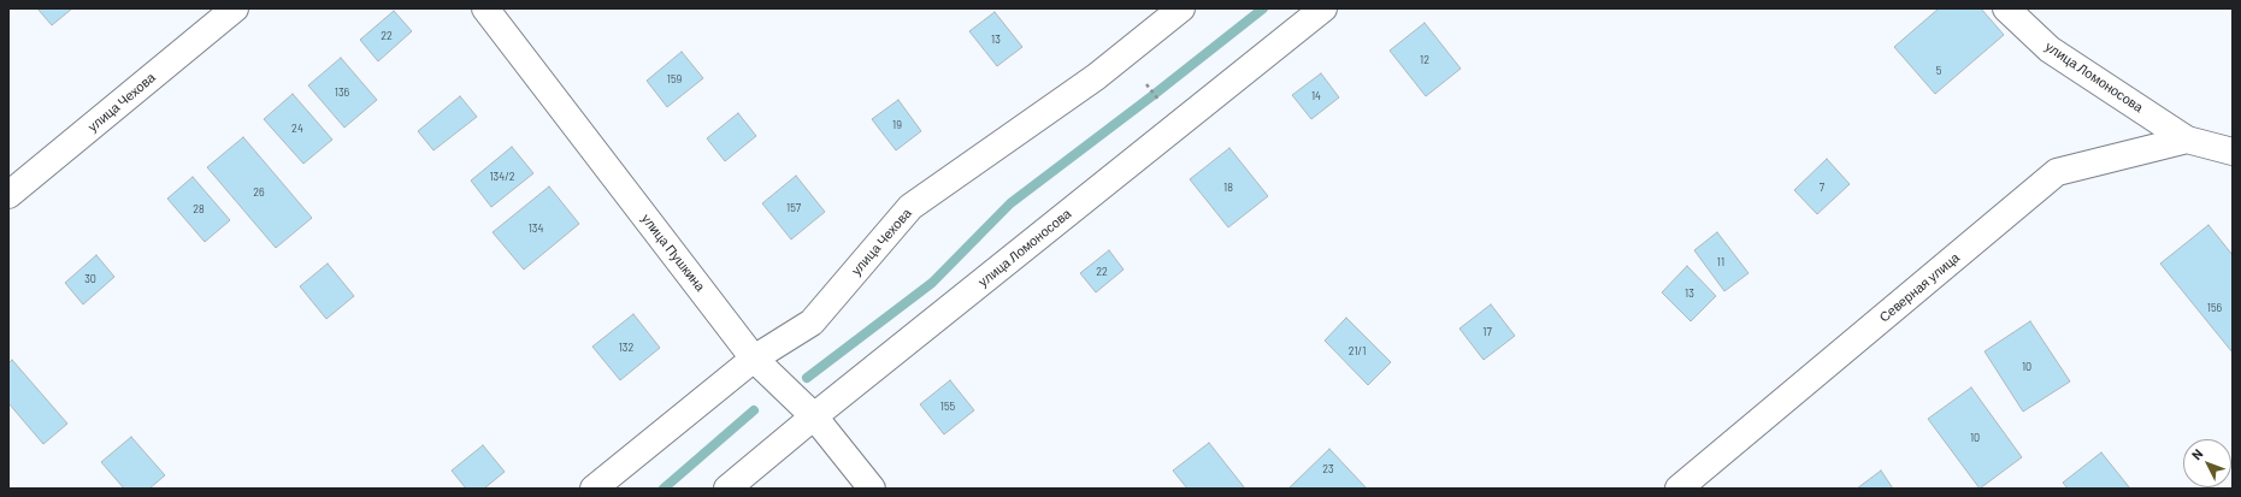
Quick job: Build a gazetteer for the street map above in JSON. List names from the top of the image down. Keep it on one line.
{"streets":{"street":["улица Ломоносова","улица Чехова","улица Пушкина","Северная улица"]},"crossings":[["улица Ломоносова","улица Пушкина"],["улица Ломоносова","Северная улица"],["улица Чехова","улица Пушкина"]],"house_numbers":["22","13","12","5","159","136","14","19","24","134/2","18","7","26","157","28","134","11","22","30","13","156","17","132","21/1","10","155","10","23"],"north":"top left"}
